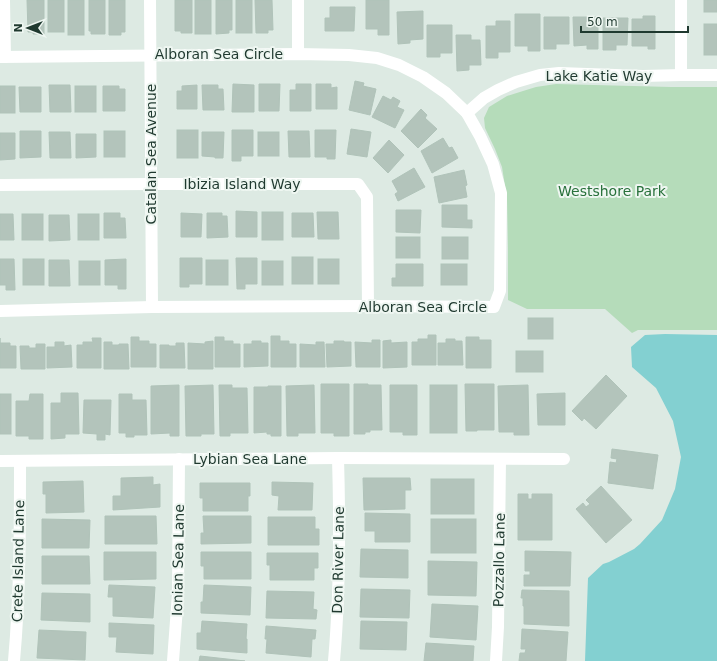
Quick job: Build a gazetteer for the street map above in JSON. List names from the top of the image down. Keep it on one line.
{"streets":{"street":["Alboran Sea Circle","Lake Katie Way","Catalan Sea Avenue","Ibizia Island Way","Lybian Sea Lane","Ionian Sea Lane","Don River Lane","Pozzallo Lane","Crete Island Lane"]},"crossings":[["Alboran Sea Circle","Lake Katie Way"],["Alboran Sea Circle","Catalan Sea Avenue"],["Alboran Sea Circle","Ibizia Island Way"],["Catalan Sea Avenue","Ibizia Island Way"],["Lybian Sea Lane","Ionian Sea Lane"],["Lybian Sea Lane","Don River Lane"],["Lybian Sea Lane","Pozzallo Lane"],["Lybian Sea Lane","Crete Island Lane"]],"parks":["Westshore Park"],"scale_bar":"50 m","north":"left"}
